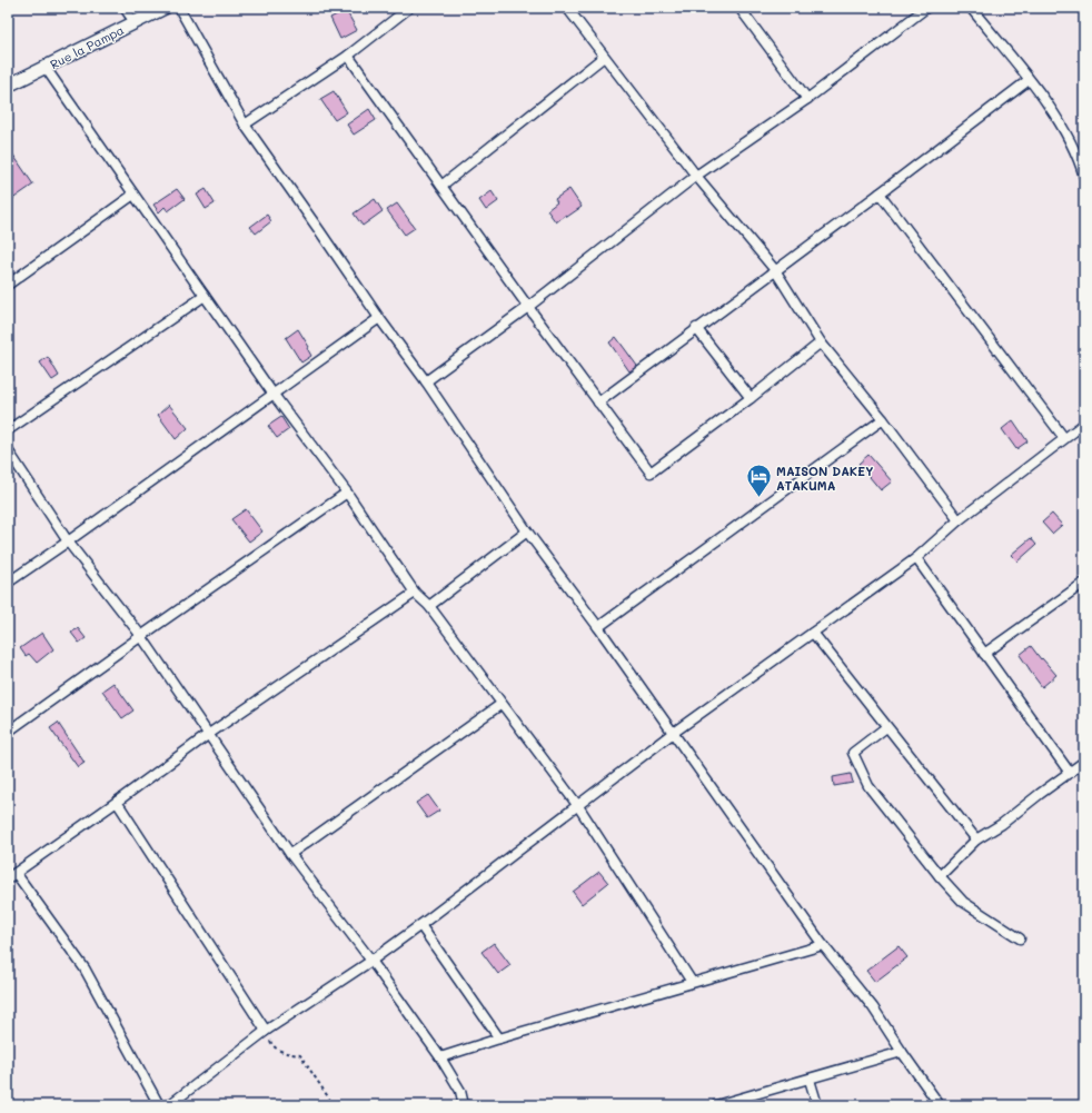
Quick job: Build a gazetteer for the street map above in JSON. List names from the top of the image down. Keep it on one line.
{"streets":{"street":["Rue la Pampa"]},"places":{"hotel":["MAISON DAKEY ATAKUMA"]}}
